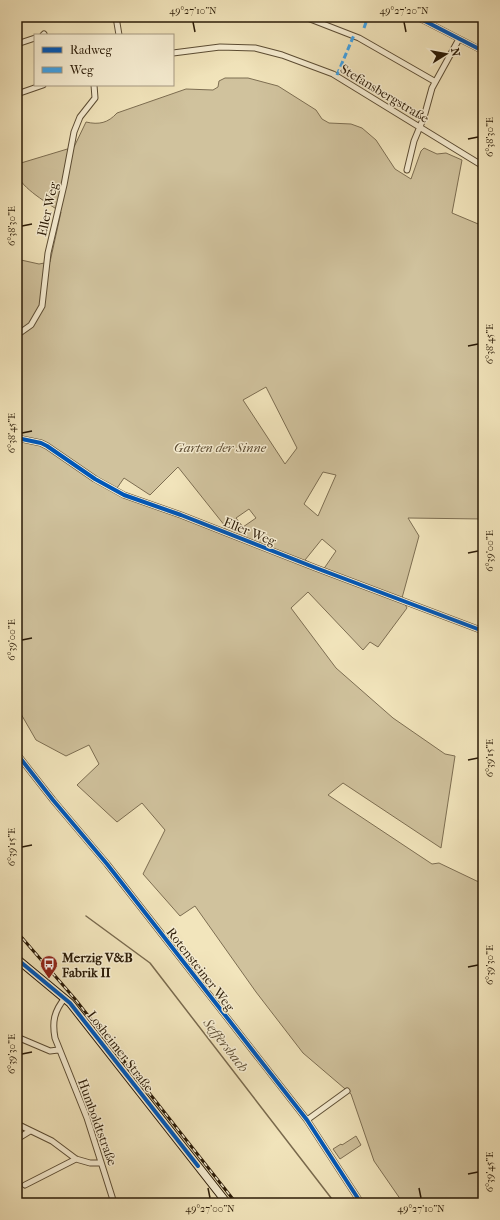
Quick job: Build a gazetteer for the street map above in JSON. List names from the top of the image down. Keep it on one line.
{"streets":{"main road":["Losheimer Straße"],"street":["Stefansbergstraße","Eller Weg","Rotensteiner Weg","Humboldtstraße"]},"crossings":[["Losheimer Straße","Humboldtstraße"]],"water":["Seffersbach"],"parks":["Garten der Sinne"],"places":{"bus stop":["Merzig V&B Fabrik II"]},"legend":["Radweg","Weg"],"north":"right","coordinates":["49°27'10\"N","49°27'20\"N","6°38'30\"E","6°38'45\"E","6°39'00\"E","6°39'15\"E","6°39'30\"E","6°39'45\"E","49°27'00\"N"]}
